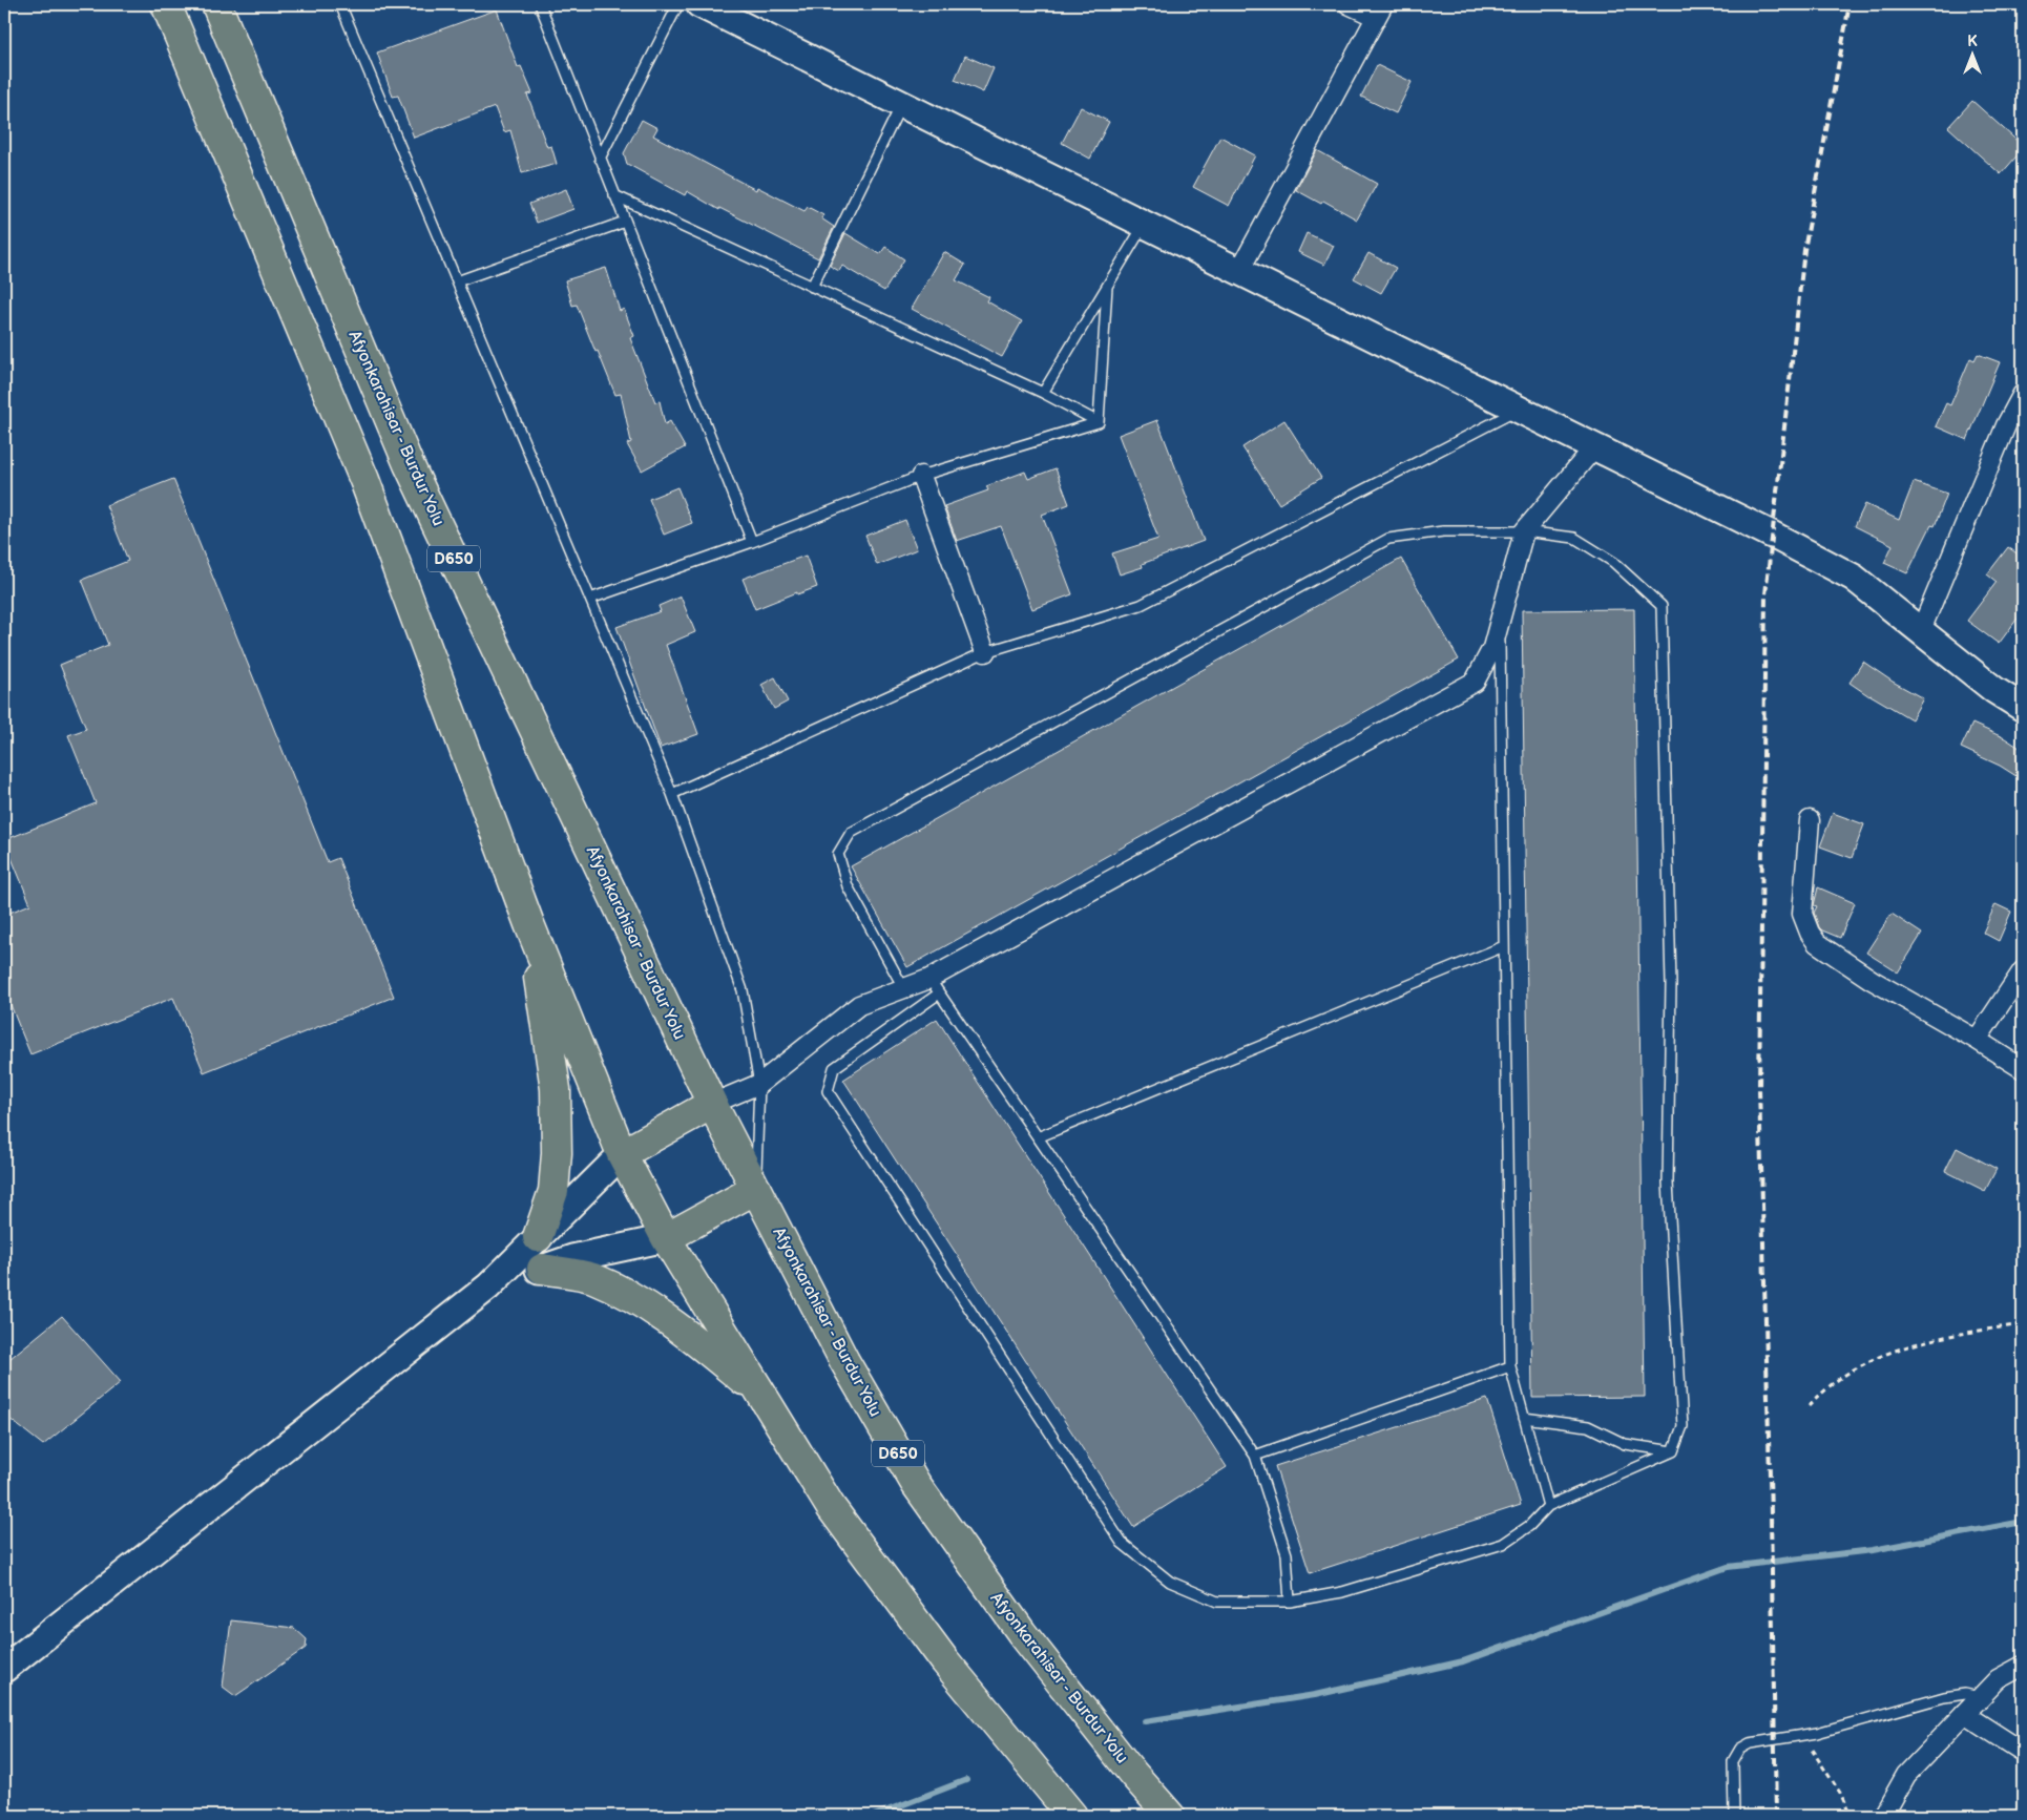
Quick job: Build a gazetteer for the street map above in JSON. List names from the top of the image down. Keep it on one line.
{"streets":{"highway":["Afyonkarahisar - Burdur Yolu","D650"]},"north":"top"}
